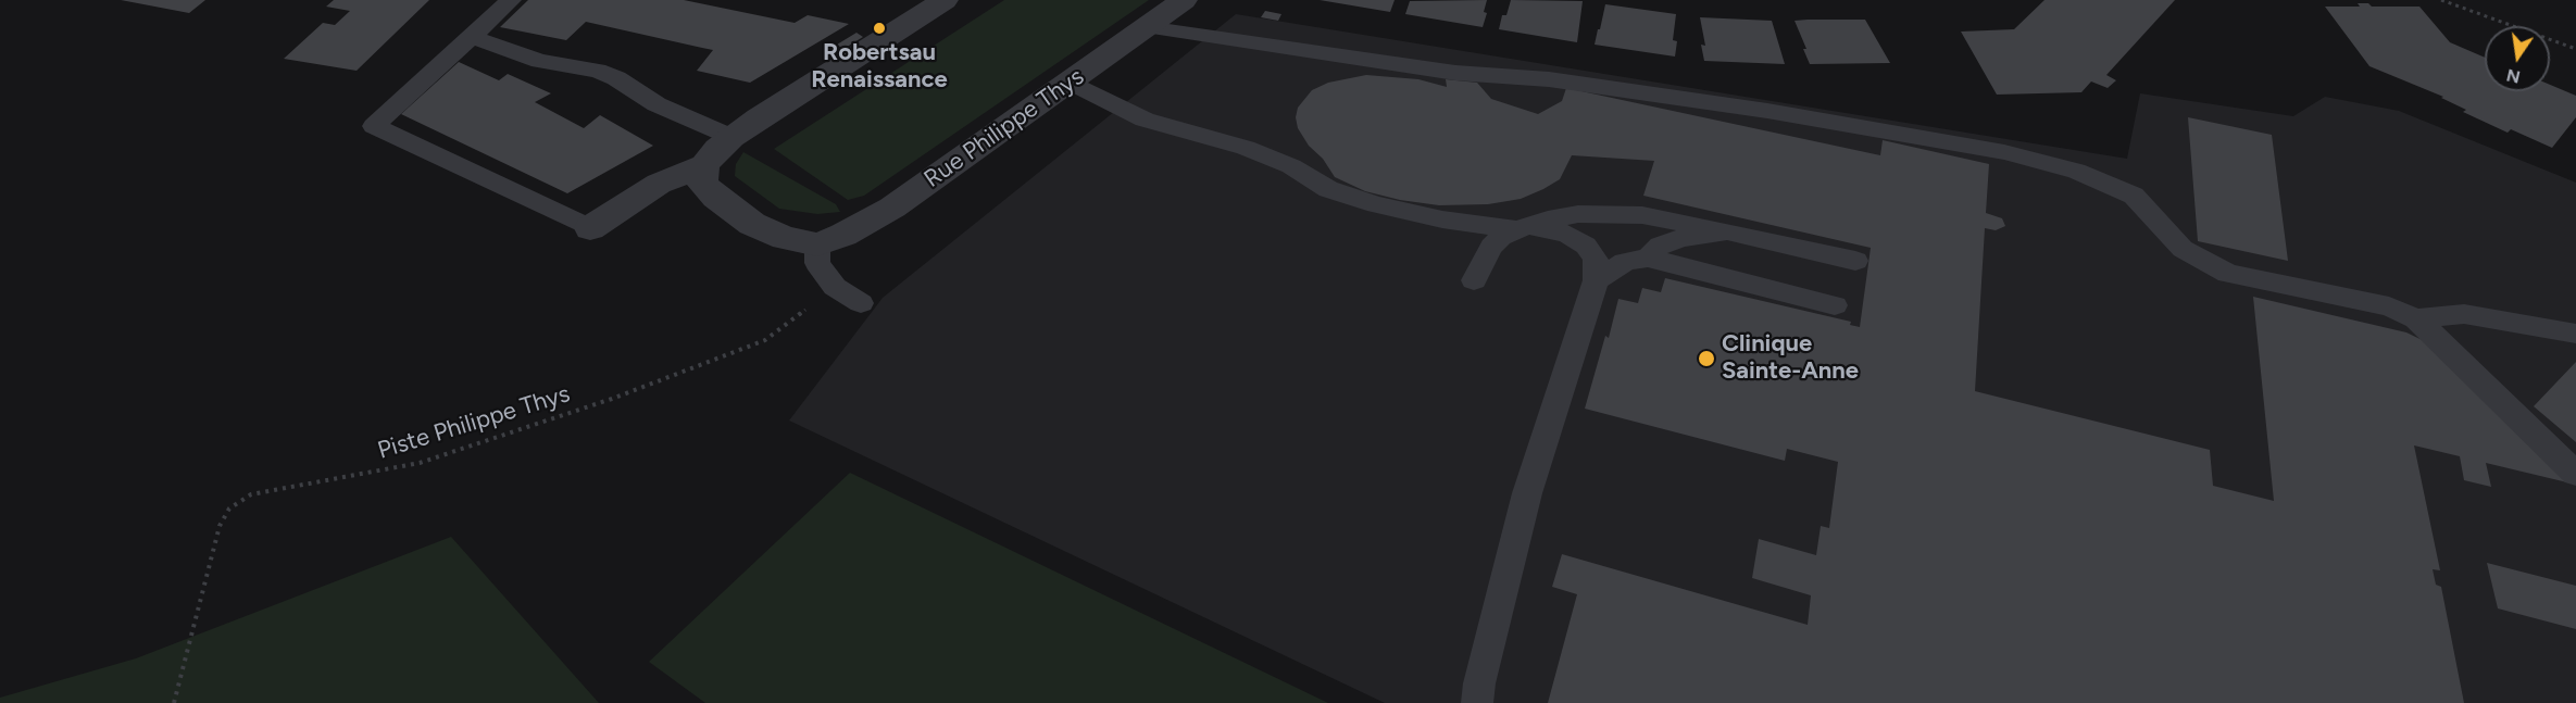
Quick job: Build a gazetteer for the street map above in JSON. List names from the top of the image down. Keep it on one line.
{"streets":{"street":["Rue Philippe Thys"],"path":["Piste Philippe Thys"]},"places":["Robertsau Renaissance","Clinique Sainte-Anne"],"north":"bottom"}
